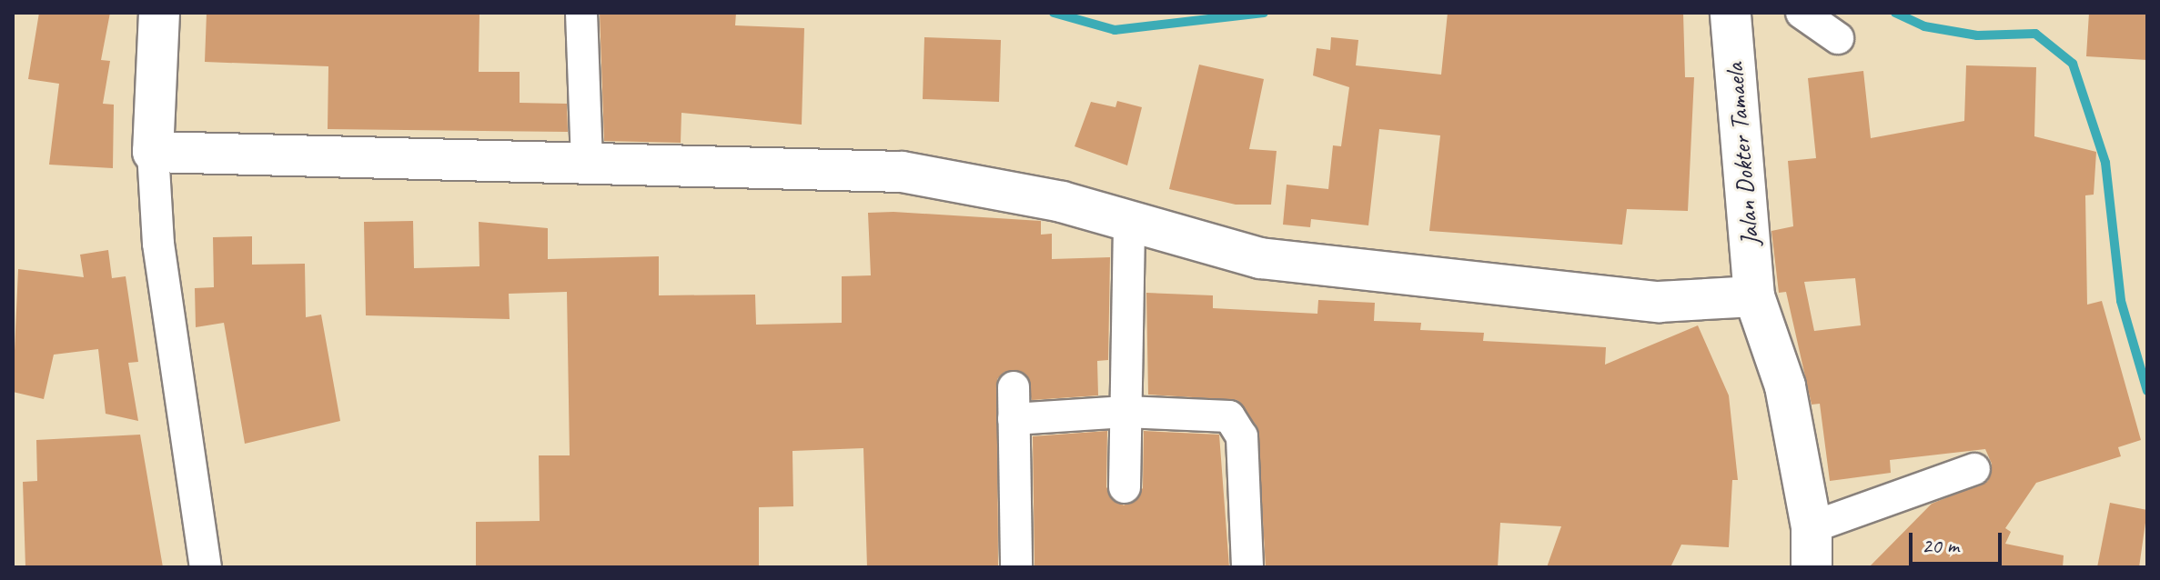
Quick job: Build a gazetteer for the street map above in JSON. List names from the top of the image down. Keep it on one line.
{"streets":{"main road":["Jalan Dokter Tamaela"]},"scale_bar":"20 m"}
